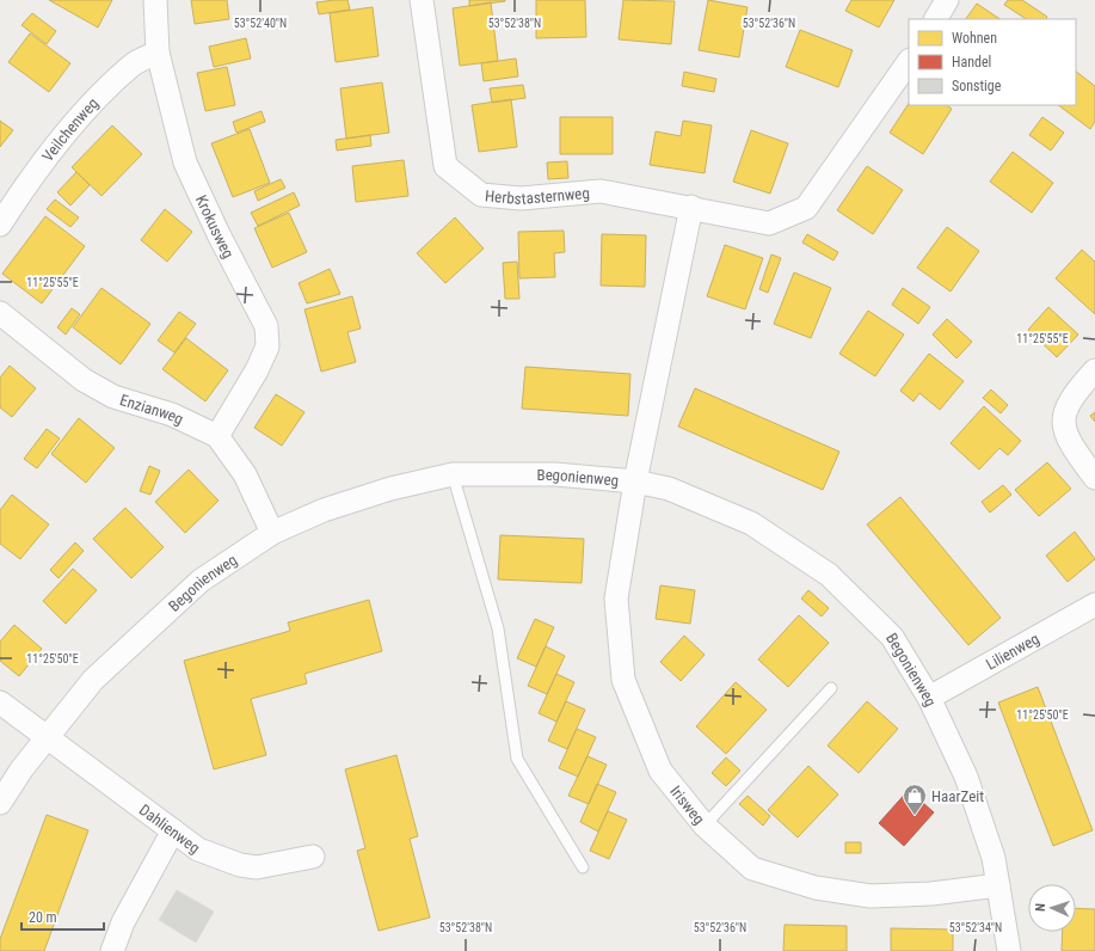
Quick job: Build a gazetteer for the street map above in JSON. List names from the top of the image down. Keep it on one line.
{"streets":{"street":["Veilchenweg","Herbstasternweg","Krokusweg","Enzianweg","Begonienweg","Lilienweg","Irisweg","Dahlienweg"]},"crossings":[["Veilchenweg","Krokusweg"],["Krokusweg","Enzianweg"],["Enzianweg","Begonienweg"],["Begonienweg","Lilienweg"],["Begonienweg","Irisweg"],["Begonienweg","Dahlienweg"]],"places":{"shop":["HaarZeit"]},"legend":["Wohnen","Handel","Sonstige"],"scale_bar":"20 m","north":"left","coordinates":["53°52'40\"N","53°52'38\"N","53°52'36\"N","11°25'55\"E","11°25'50\"E","53°52'34\"N"]}
